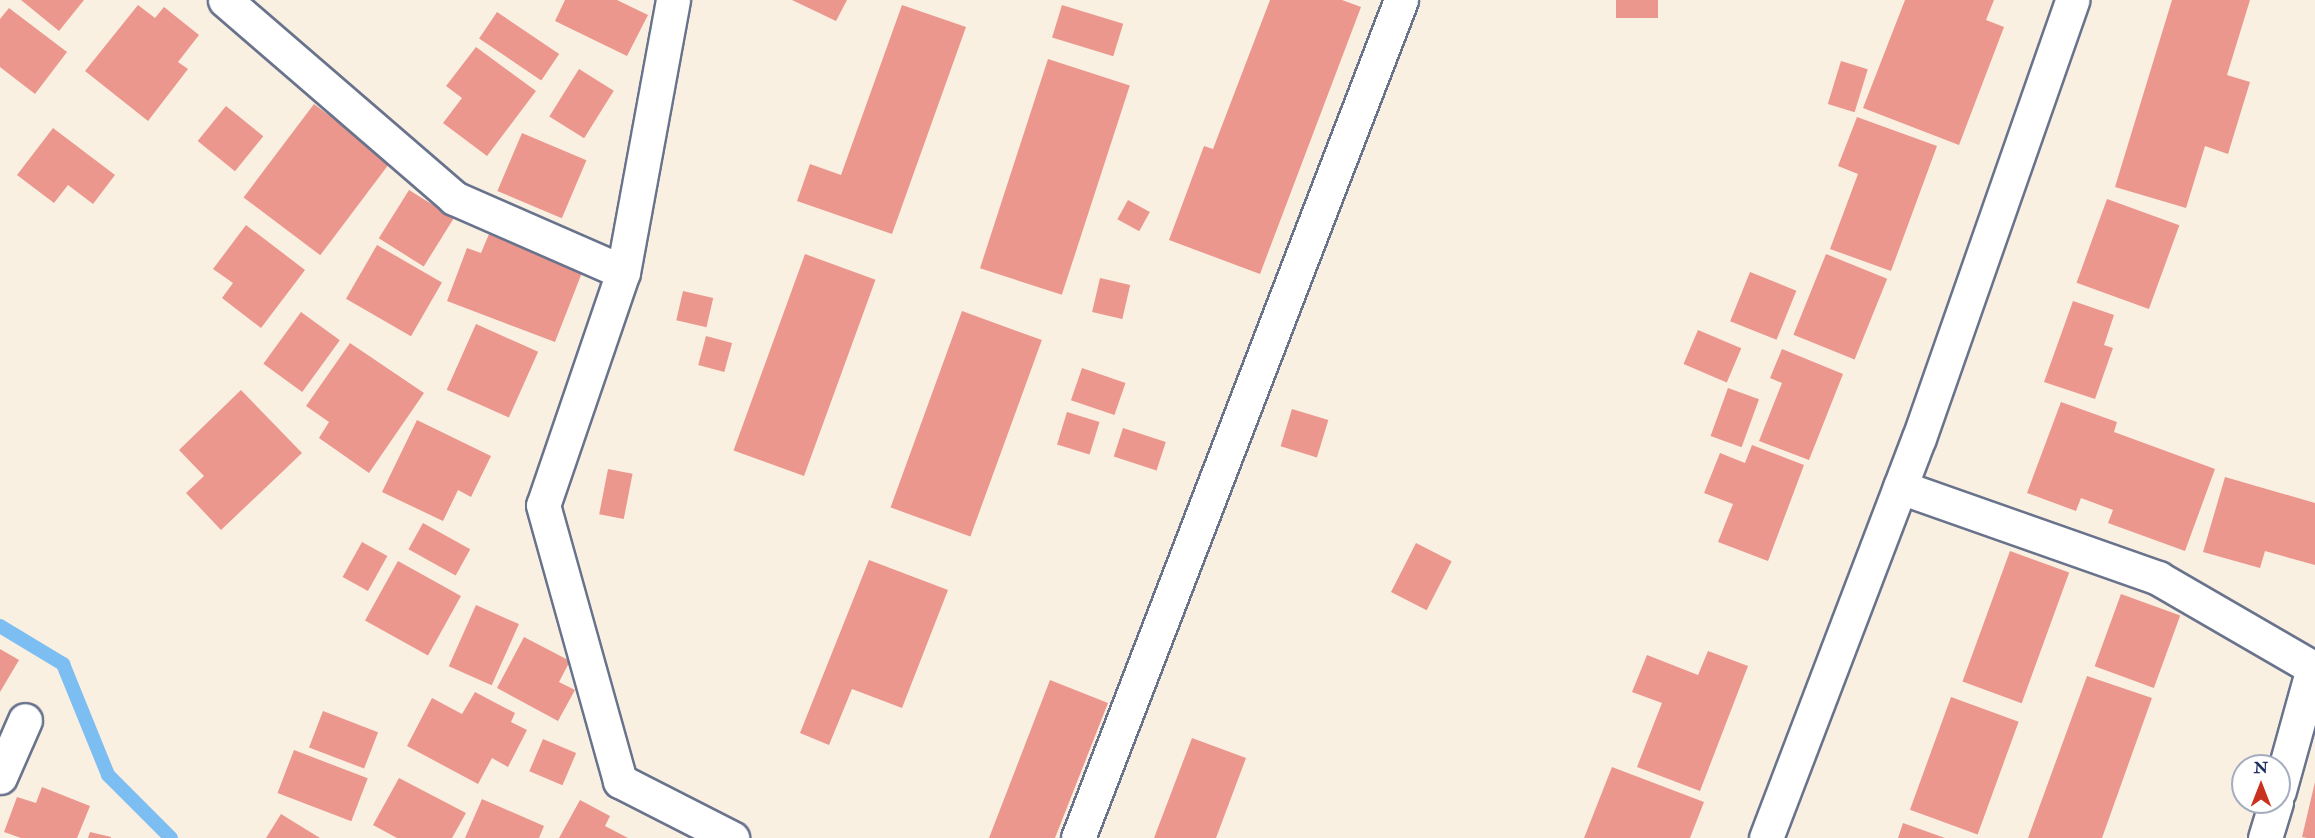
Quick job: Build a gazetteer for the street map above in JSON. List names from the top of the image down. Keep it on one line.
{"north":"top"}
